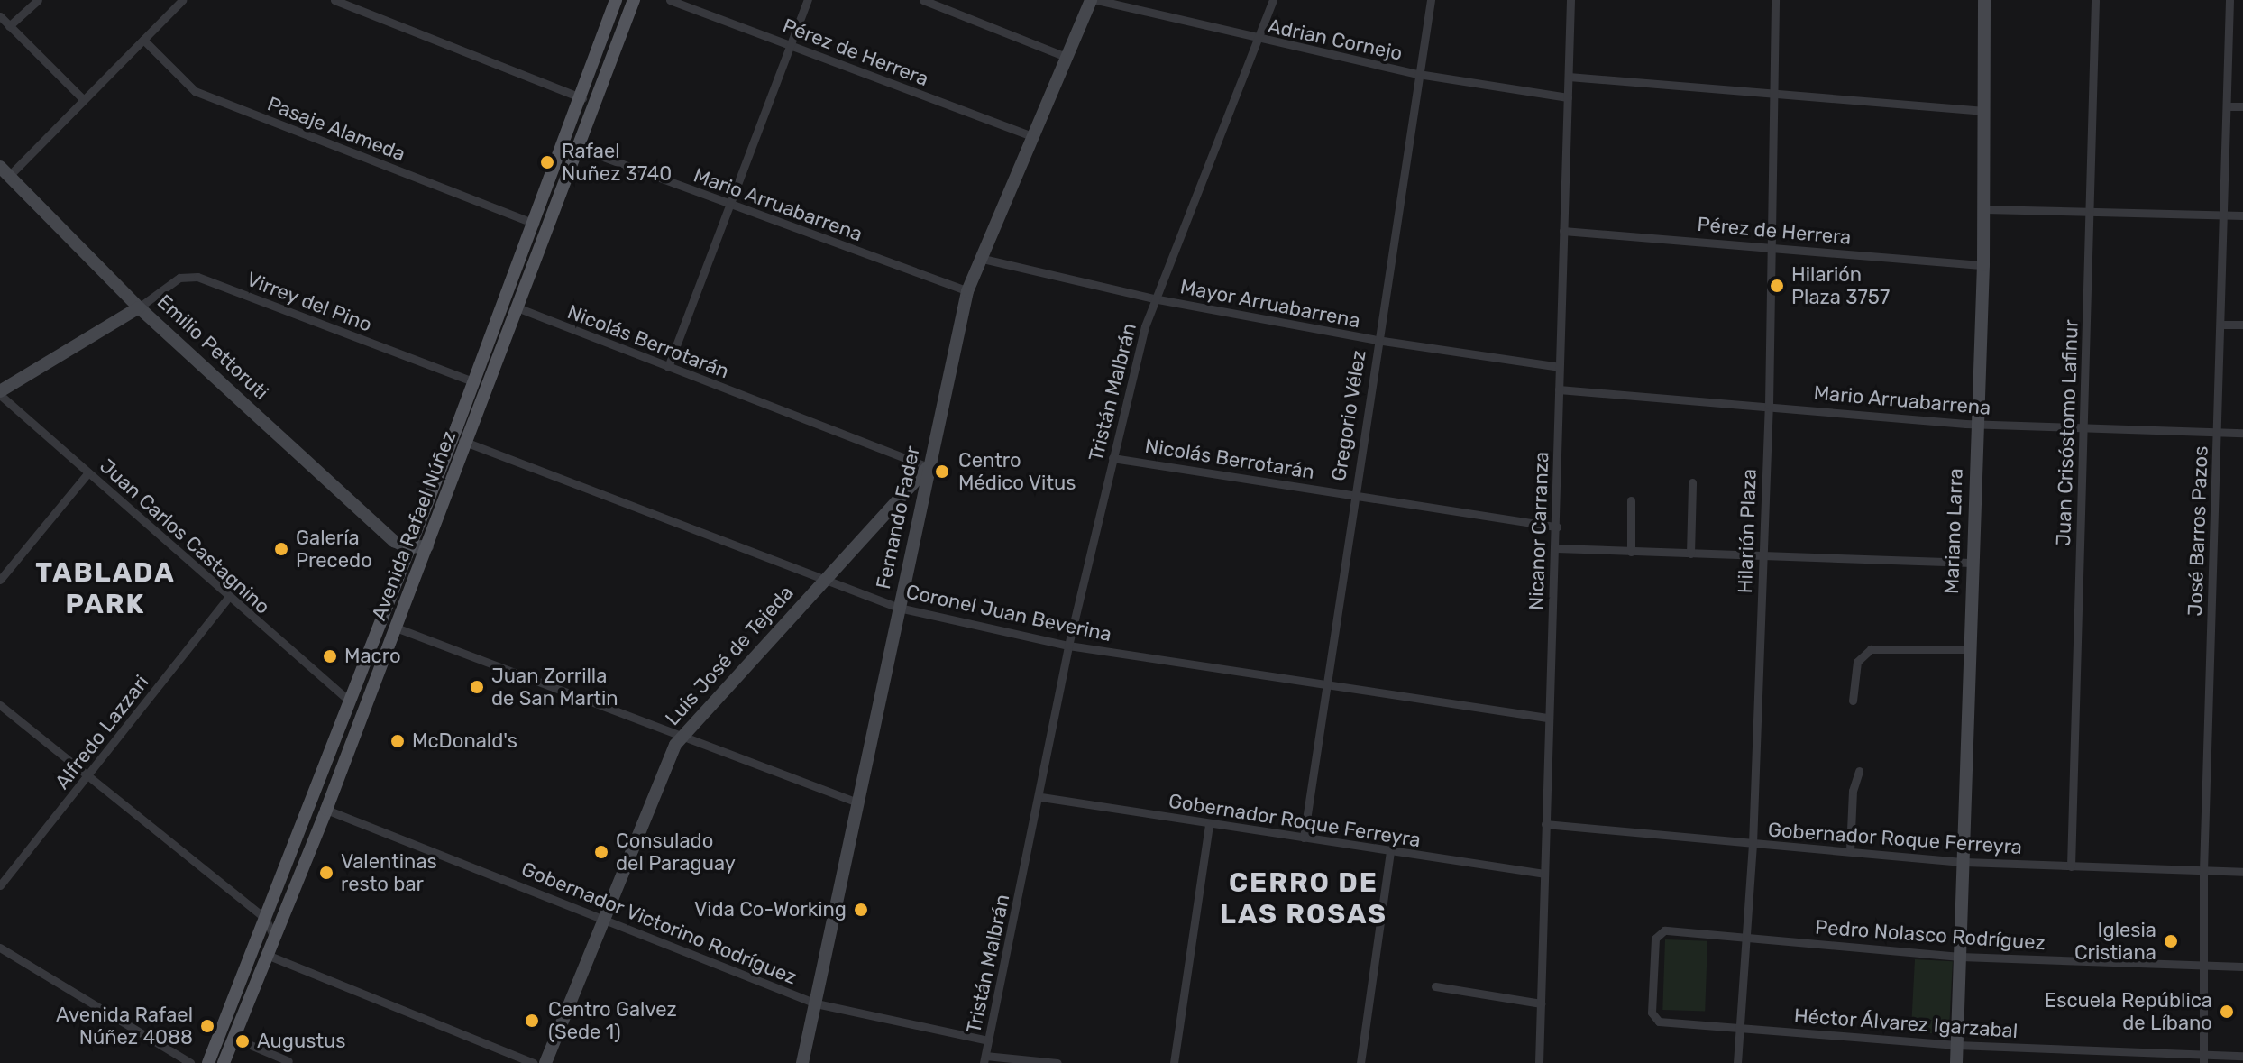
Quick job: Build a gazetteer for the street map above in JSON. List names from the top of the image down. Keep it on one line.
{"streets":{"main road":["Emilio Pettoruti","Fernando Fader","Avenida Rafael Núñez","Mariano Larra","Luis José de Tejeda"],"street":["Adrian Cornejo","Pérez de Herrera","Pasaje Alameda","Mario Arruabarrena","Virrey del Pino","Mayor Arruabarrena","Nicolás Berrotarán","Tristán Malbrán","Gregorio Vélez","Juan Crisóstomo Lafinur","Nicanor Carranza","Hilarión Plaza","José Barros Pazos","Juan Carlos Castagnino","Coronel Juan Beverina","Alfredo Lazzari","Gobernador Roque Ferreyra","Gobernador Victorino Rodríguez","Pedro Nolasco Rodríguez","Héctor Álvarez Igarzabal"]},"crossings":[["Adrian Cornejo","Tristán Malbrán"],["Adrian Cornejo","Gregorio Vélez"],["Adrian Cornejo","Nicanor Carranza"],["Pérez de Herrera","Fernando Fader"],["Pérez de Herrera","Nicanor Carranza"],["Pérez de Herrera","Hilarión Plaza"],["Pérez de Herrera","Mariano Larra"],["Pasaje Alameda","Avenida Rafael Núñez"],["Mario Arruabarrena","Juan Crisóstomo Lafinur"],["Mario Arruabarrena","Fernando Fader"],["Mario Arruabarrena","Avenida Rafael Núñez"],["Mario Arruabarrena","Nicanor Carranza"],["Mario Arruabarrena","Hilarión Plaza"],["Mario Arruabarrena","Mariano Larra"],["Mario Arruabarrena","José Barros Pazos"],["Virrey del Pino","Emilio Pettoruti"],["Virrey del Pino","Avenida Rafael Núñez"],["Mayor Arruabarrena","Tristán Malbrán"],["Mayor Arruabarrena","Gregorio Vélez"],["Mayor Arruabarrena","Fernando Fader"],["Mayor Arruabarrena","Nicanor Carranza"],["Nicolás Berrotarán","Tristán Malbrán"],["Nicolás Berrotarán","Gregorio Vélez"],["Nicolás Berrotarán","Fernando Fader"],["Nicolás Berrotarán","Avenida Rafael Núñez"],["Nicolás Berrotarán","Nicanor Carranza"],["Nicolás Berrotarán","Luis José de Tejeda"],["Emilio Pettoruti","Avenida Rafael Núñez"],["Tristán Malbrán","Coronel Juan Beverina"],["Tristán Malbrán","Gobernador Roque Ferreyra"],["Tristán Malbrán","Gobernador Victorino Rodríguez"],["Gregorio Vélez","Coronel Juan Beverina"],["Gregorio Vélez","Gobernador Roque Ferreyra"],["Juan Crisóstomo Lafinur","Gobernador Roque Ferreyra"],["Fernando Fader","Coronel Juan Beverina"],["Fernando Fader","Luis José de Tejeda"],["Fernando Fader","Gobernador Victorino Rodríguez"],["Avenida Rafael Núñez","Juan Carlos Castagnino"],["Avenida Rafael Núñez","Coronel Juan Beverina"],["Avenida Rafael Núñez","Gobernador Victorino Rodríguez"],["Nicanor Carranza","Coronel Juan Beverina"],["Nicanor Carranza","Gobernador Roque Ferreyra"],["Hilarión Plaza","Gobernador Roque Ferreyra"],["Hilarión Plaza","Pedro Nolasco Rodríguez"],["Hilarión Plaza","Héctor Álvarez Igarzabal"],["Mariano Larra","Gobernador Roque Ferreyra"],["Mariano Larra","Pedro Nolasco Rodríguez"],["Mariano Larra","Héctor Álvarez Igarzabal"],["José Barros Pazos","Gobernador Roque Ferreyra"],["José Barros Pazos","Pedro Nolasco Rodríguez"],["José Barros Pazos","Héctor Álvarez Igarzabal"],["Juan Carlos Castagnino","Alfredo Lazzari"],["Coronel Juan Beverina","Luis José de Tejeda"],["Luis José de Tejeda","Gobernador Victorino Rodríguez"],["Pedro Nolasco Rodríguez","Héctor Álvarez Igarzabal"]],"districts":["TABLADA PARK","CERRO DE LAS ROSAS"],"places":["Rafael Nuñez 3740","Hilarión Plaza 3757","Centro Médico Vitus","Galería Precedo","Macro","Juan Zorrilla de San Martin","McDonald's","Consulado del Paraguay","Valentinas resto bar","Vida Co-Working","Iglesia Cristiana","Escuela República de Líbano","Centro Galvez (Sede 1)","Avenida Rafael Núñez 4088","Augustus"]}
